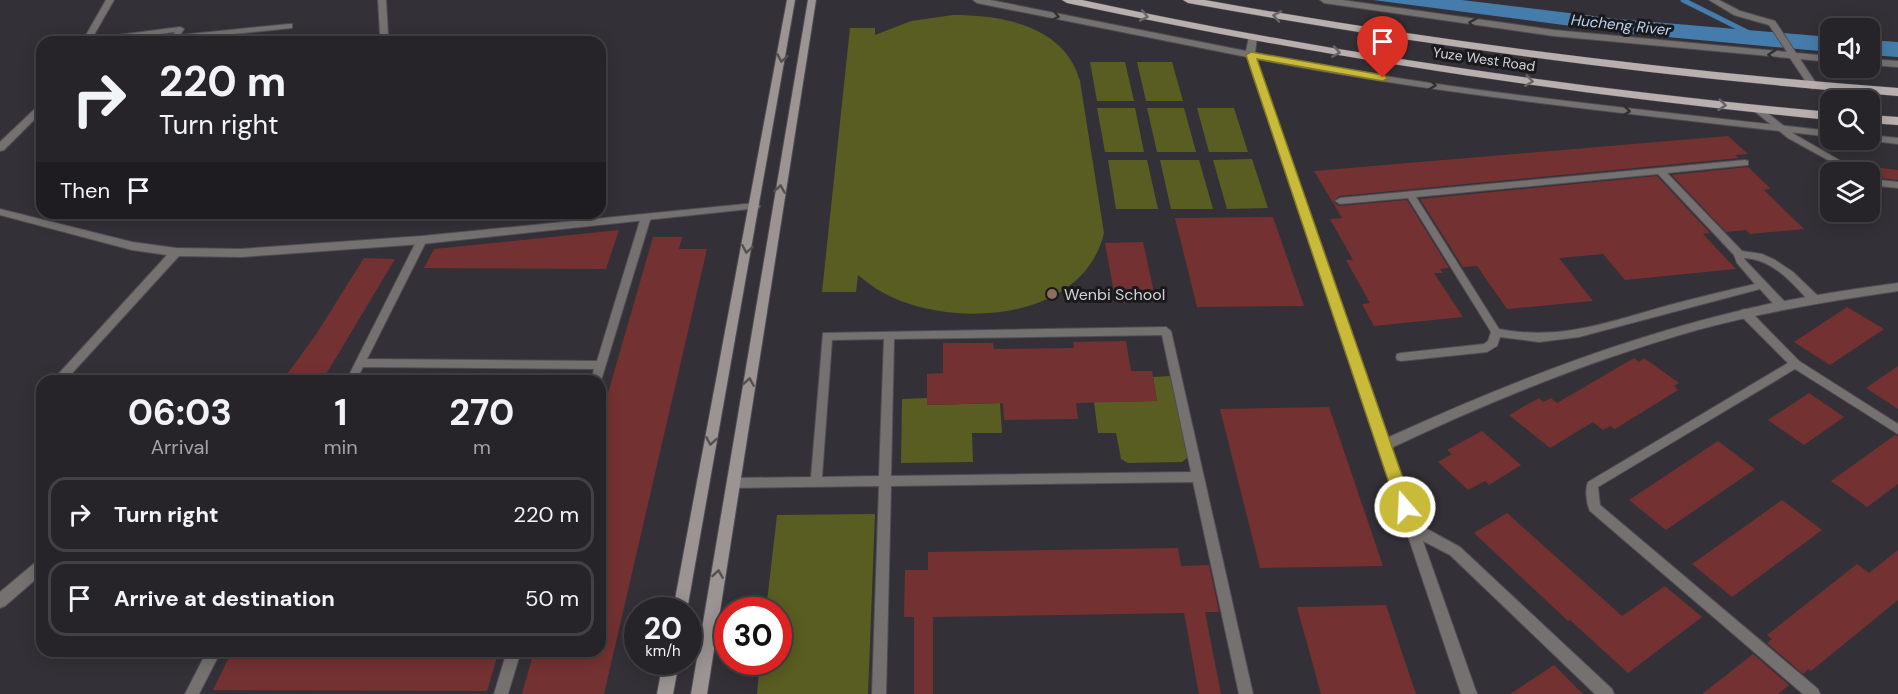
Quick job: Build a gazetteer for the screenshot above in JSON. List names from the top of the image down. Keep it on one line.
{"streets":{"main road":["Yuze West Road"]},"water":["Hucheng River"],"places":["Wenbi School"],"page":{"turn":["220 m","Turn right"],"then":"Then","eta":["06:03","Arrival","1","min","270","m"],"list":[{"name":"Turn right","value":"220 m"},{"name":"Arrive at destination","value":"50 m"}],"speed":"20 km/h","limit":"30"}}
